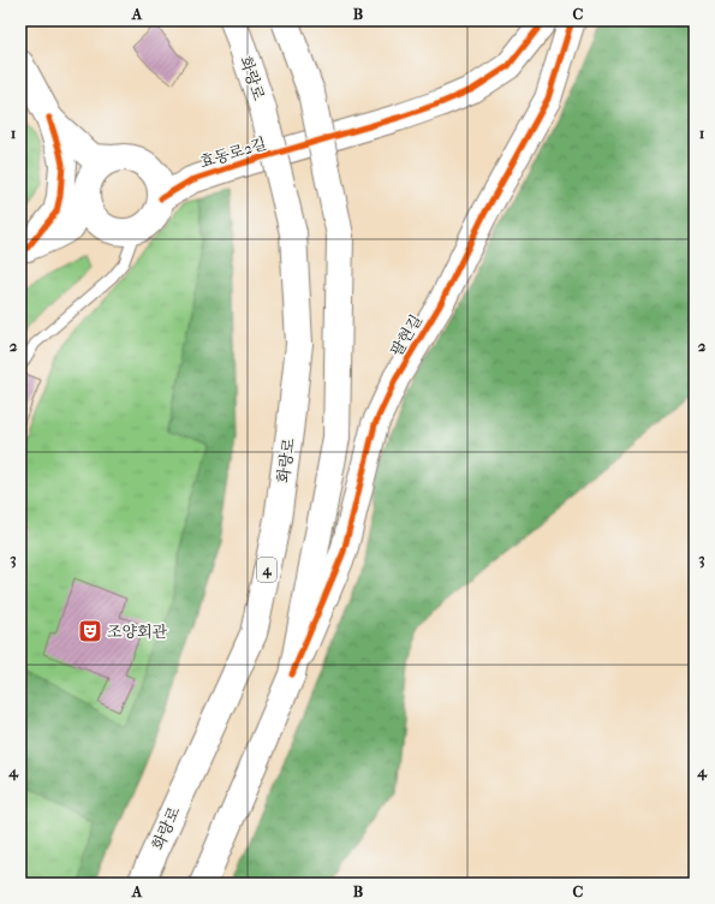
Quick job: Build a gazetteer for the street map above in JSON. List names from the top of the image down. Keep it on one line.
{"streets":{"main road":["화랑로","효동로2길","팔현길","4"]},"places":{"theatre":["조양회관"]},"grid":{"columns":["A","B","C"],"rows":["1","2","3","4"]}}
